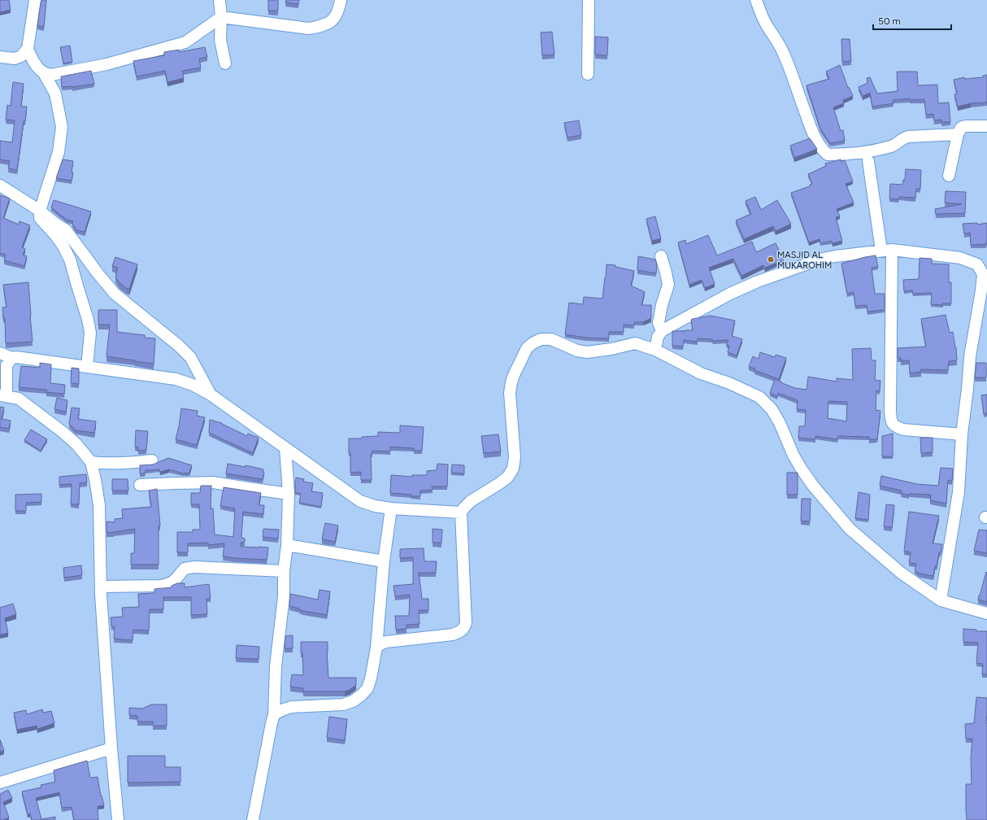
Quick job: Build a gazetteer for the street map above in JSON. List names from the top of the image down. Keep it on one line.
{"places":["MASJID AL MUKAROHIM"],"scale_bar":"50 m"}
